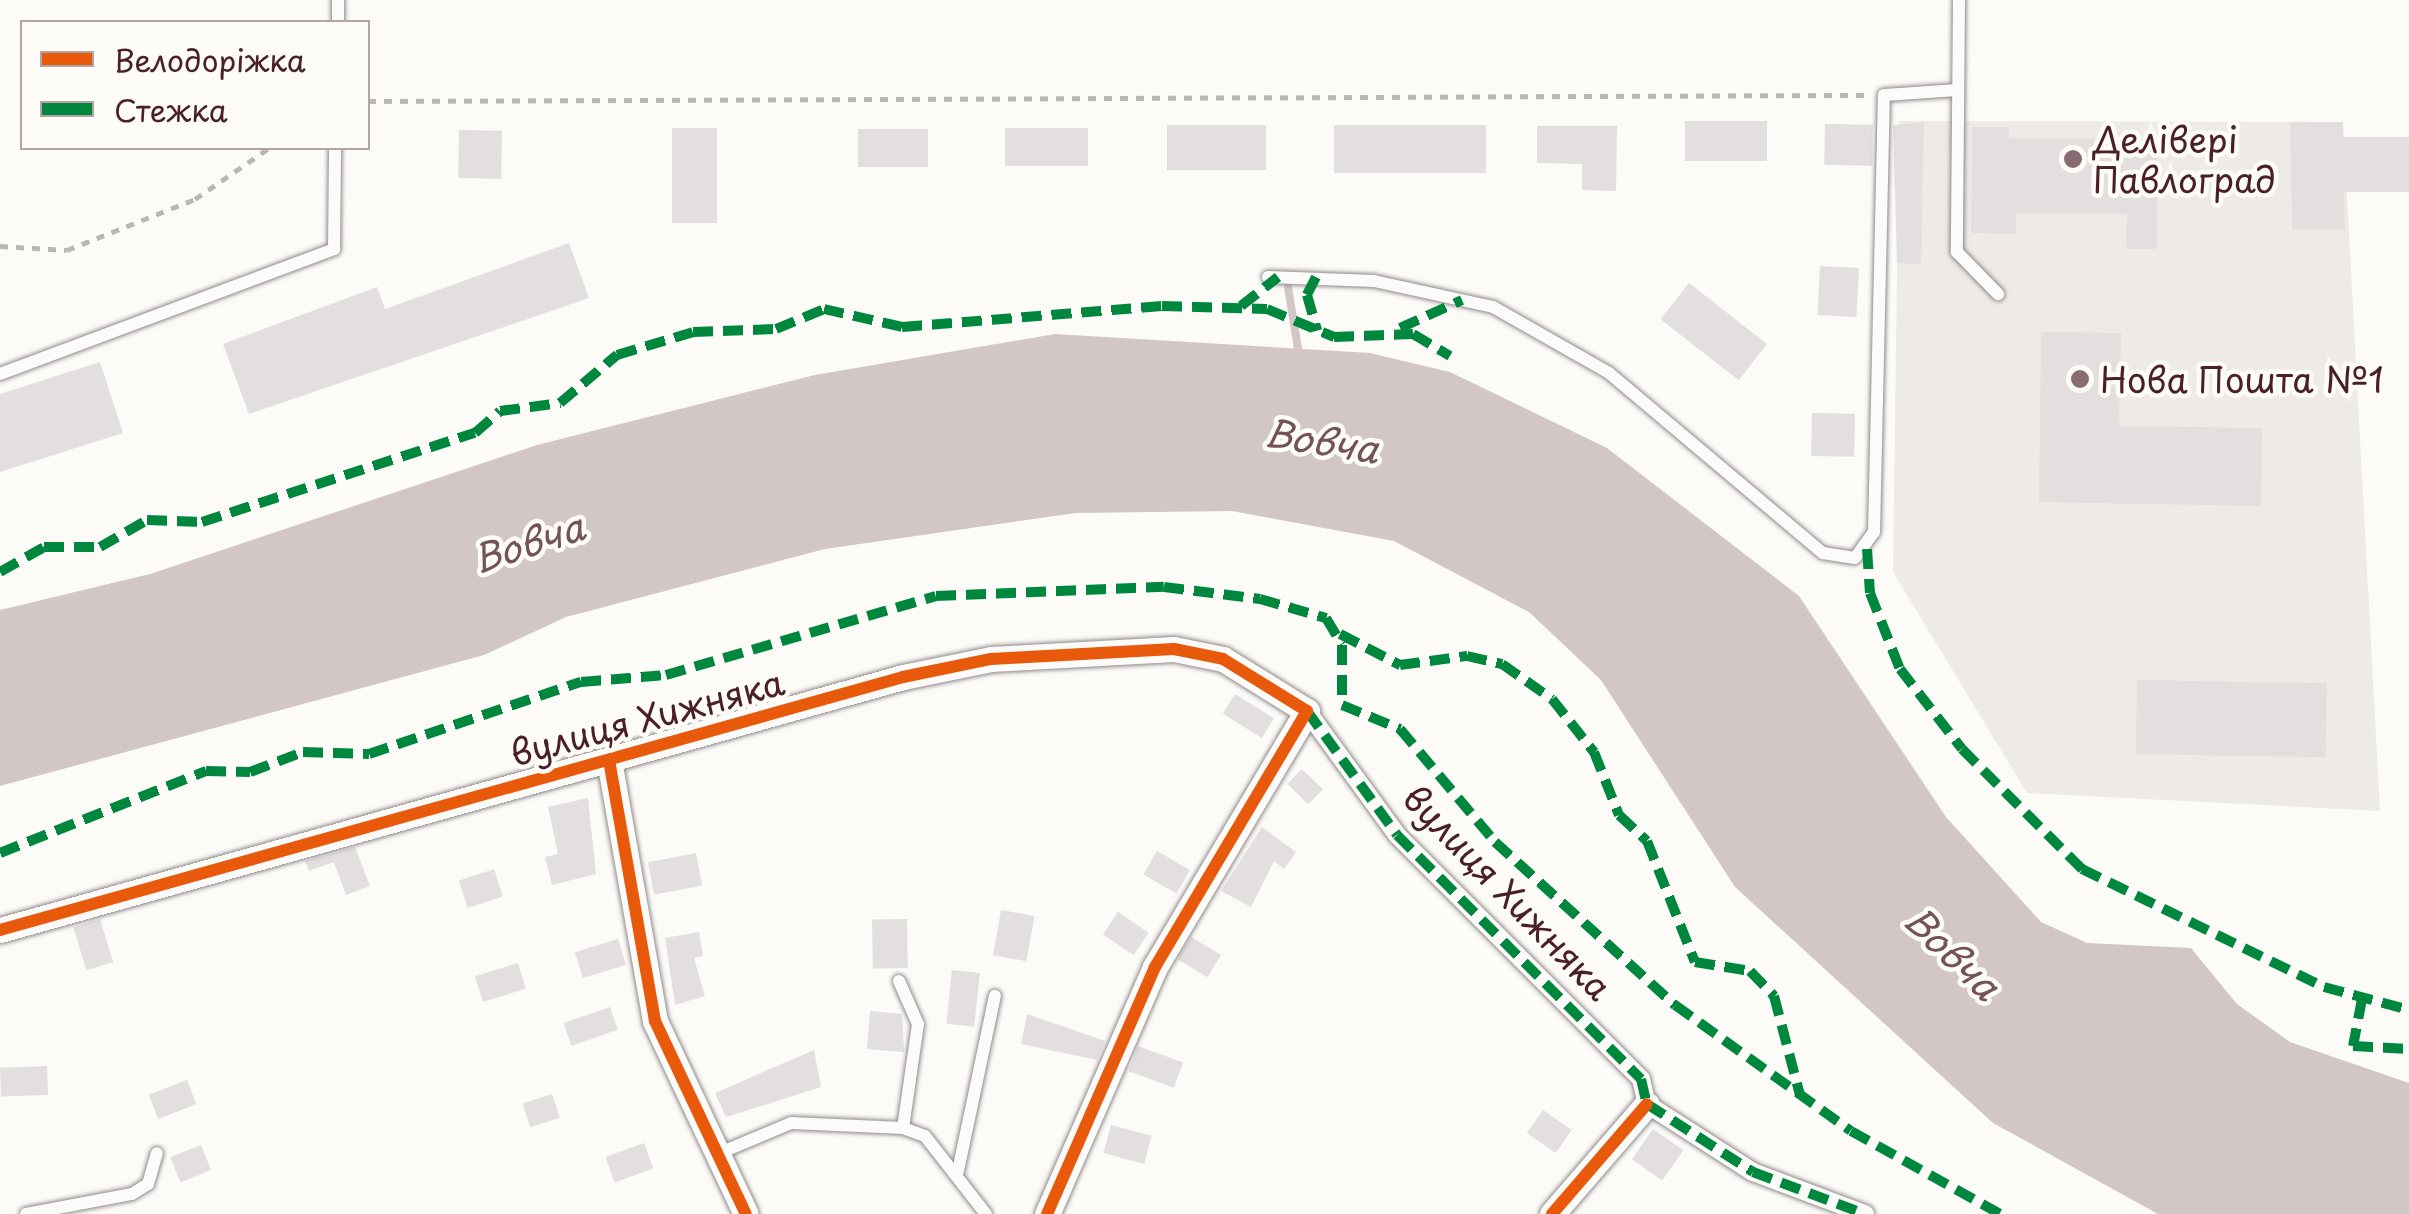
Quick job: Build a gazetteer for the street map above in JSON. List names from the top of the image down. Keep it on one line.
{"streets":{"street":["вулиця Хижняка"]},"water":["Вовча"],"places":["Делівері Павлоград","Нова Пошта №1"],"legend":["Велодоріжка","Стежка"]}
